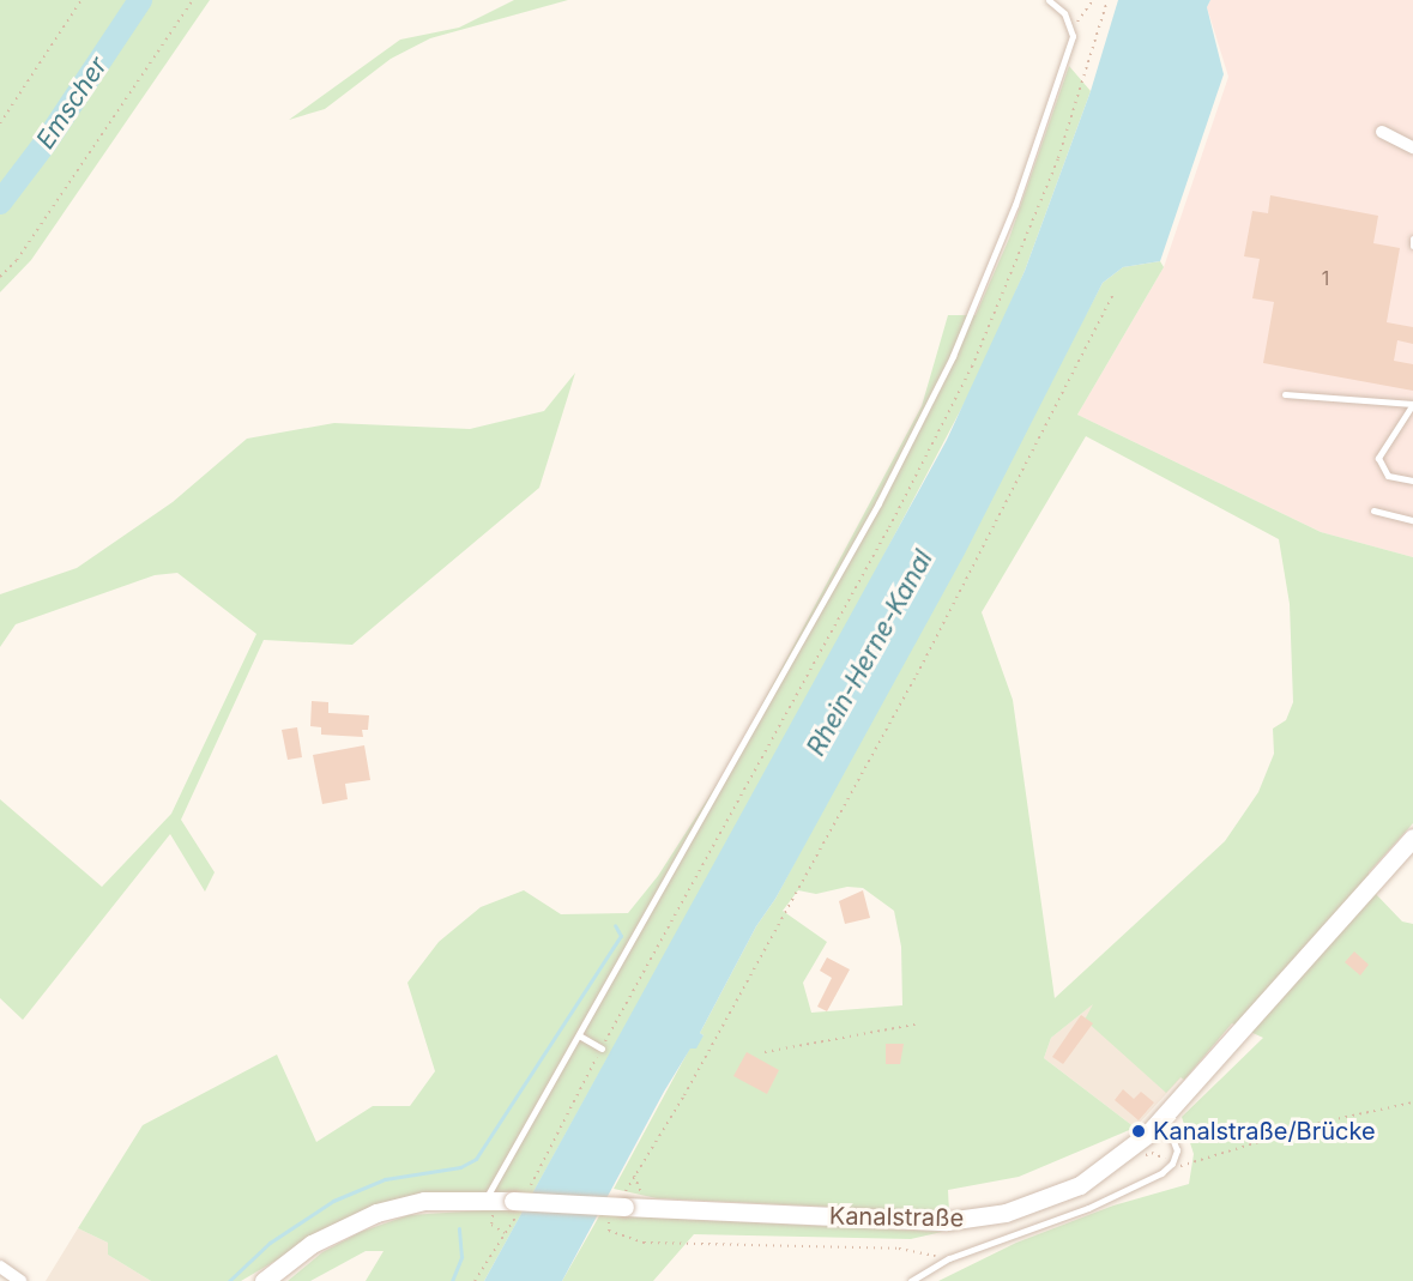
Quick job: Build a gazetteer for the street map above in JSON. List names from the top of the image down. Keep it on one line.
{"streets":{"main road":["Kanalstraße"]},"water":["Emscher","Rhein-Herne-Kanal"],"places":["Kanalstraße/Brücke"],"house_numbers":["1"]}
